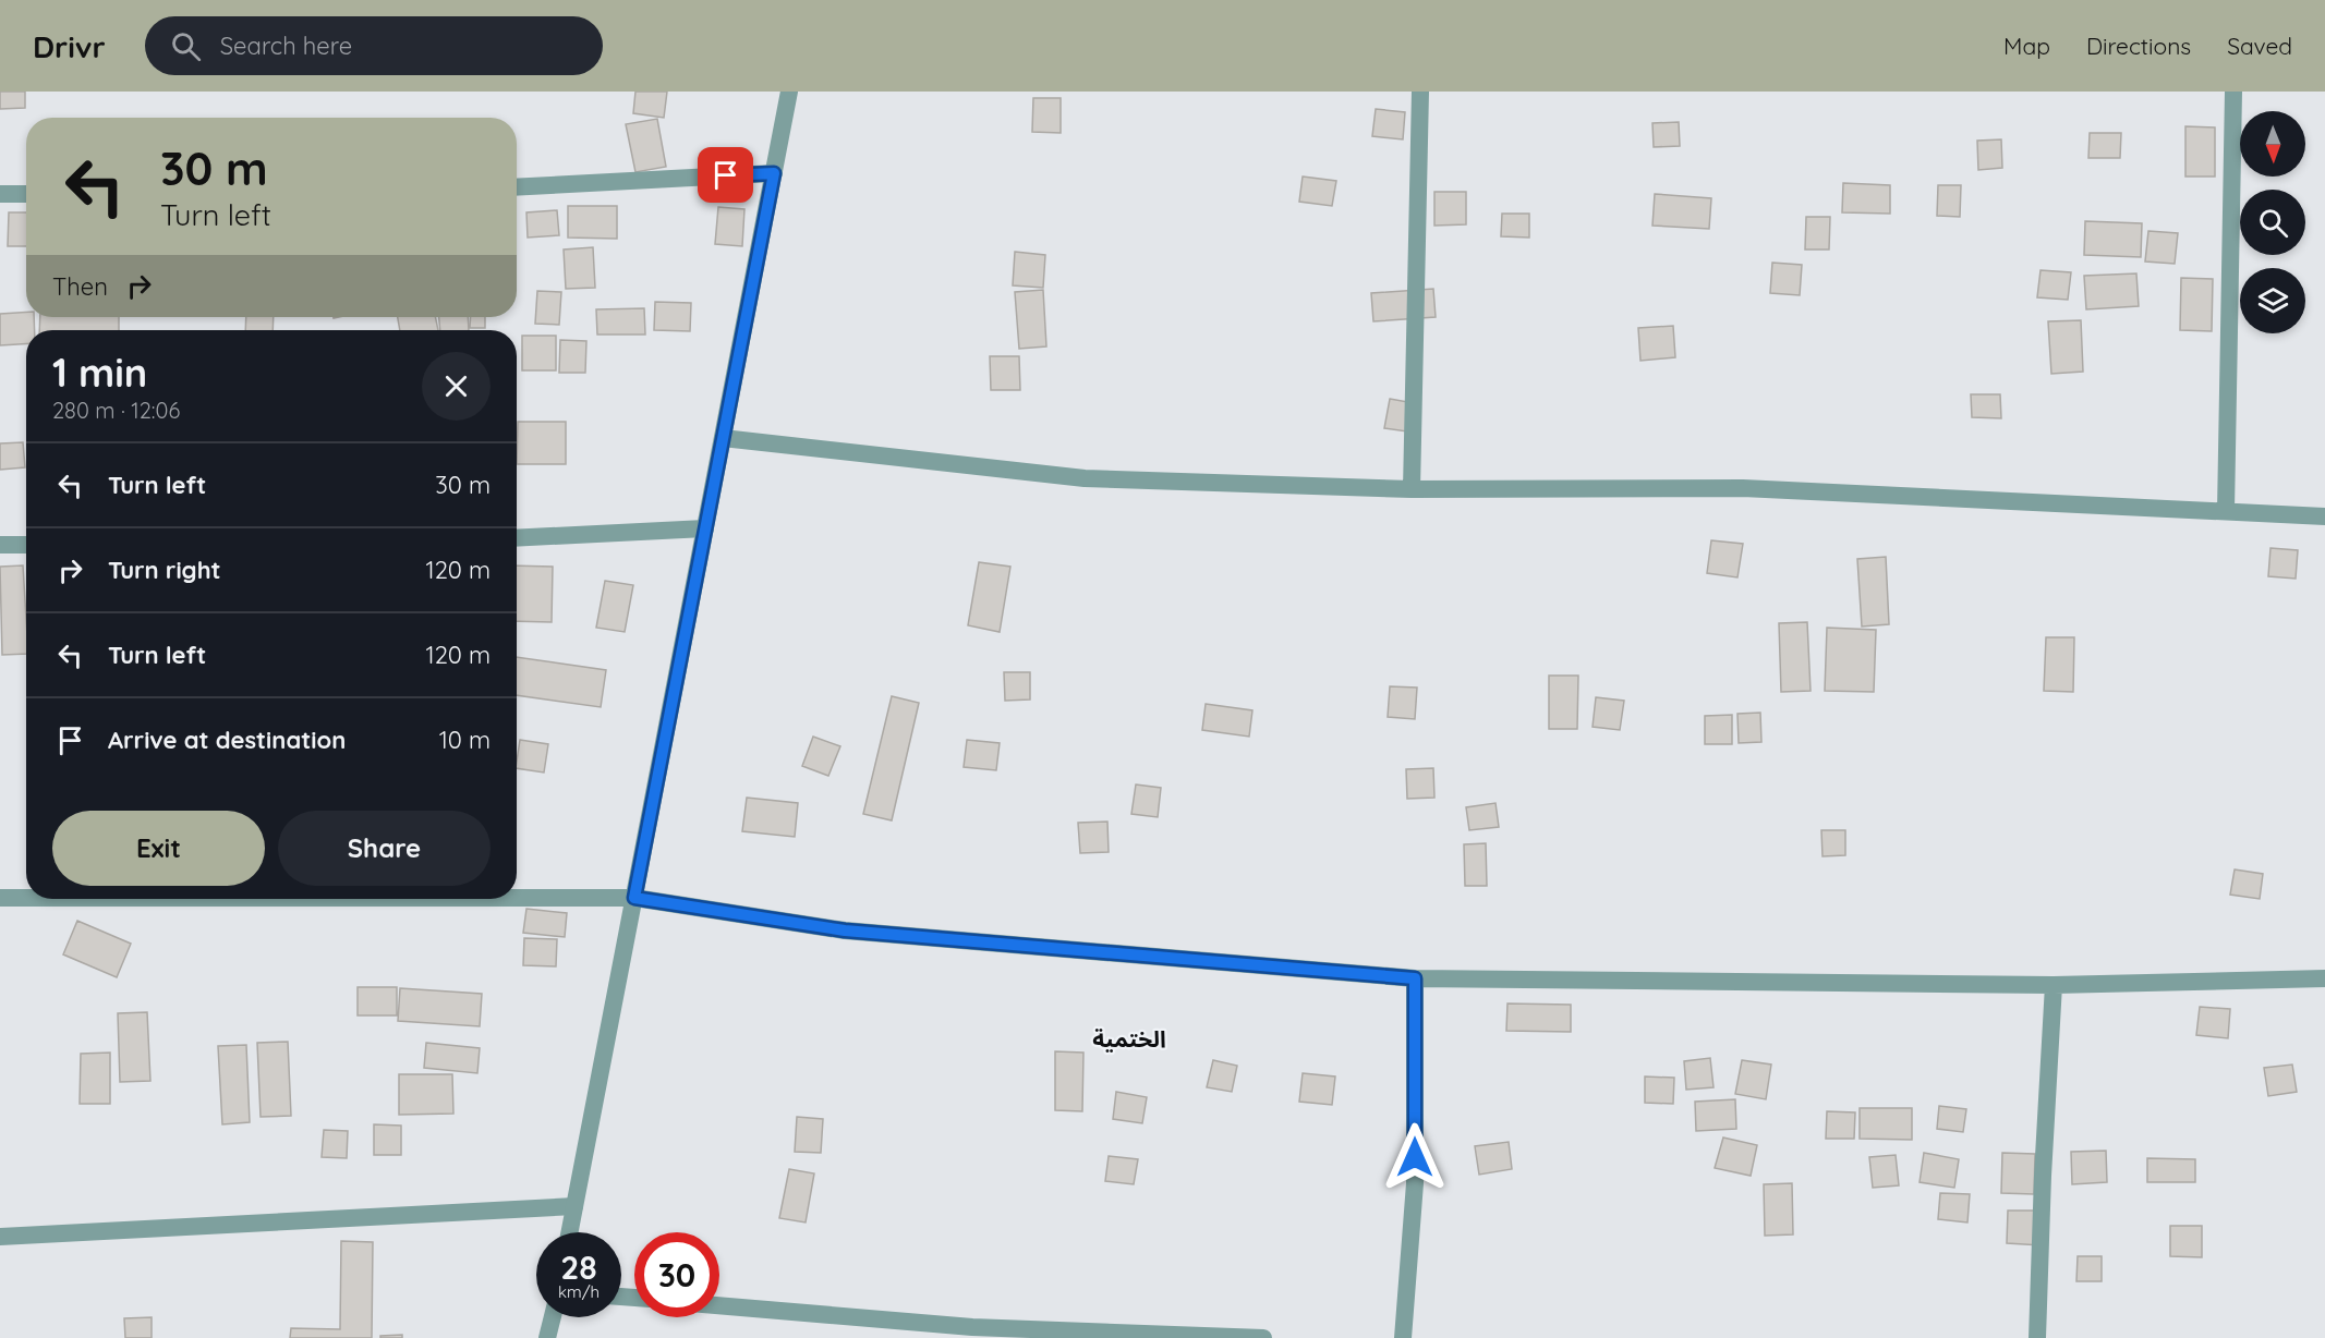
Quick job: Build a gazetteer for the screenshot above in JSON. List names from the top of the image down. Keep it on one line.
{"districts":["الختمية"],"north":"bottom","page":{"header":"Drivr","search":"Search here","nav":["Map","Directions","Saved"],"turn":["30 m","Turn left"],"then":"Then","heading":["1 min","280 m · 12:06"],"list":[{"name":"Turn left","value":"30 m"},{"name":"Turn right","value":"120 m"},{"name":"Turn left","value":"120 m"},{"name":"Arrive at destination","value":"10 m"}],"buttons":["Exit","Share"],"speed":"28 km/h","limit":"30"}}
